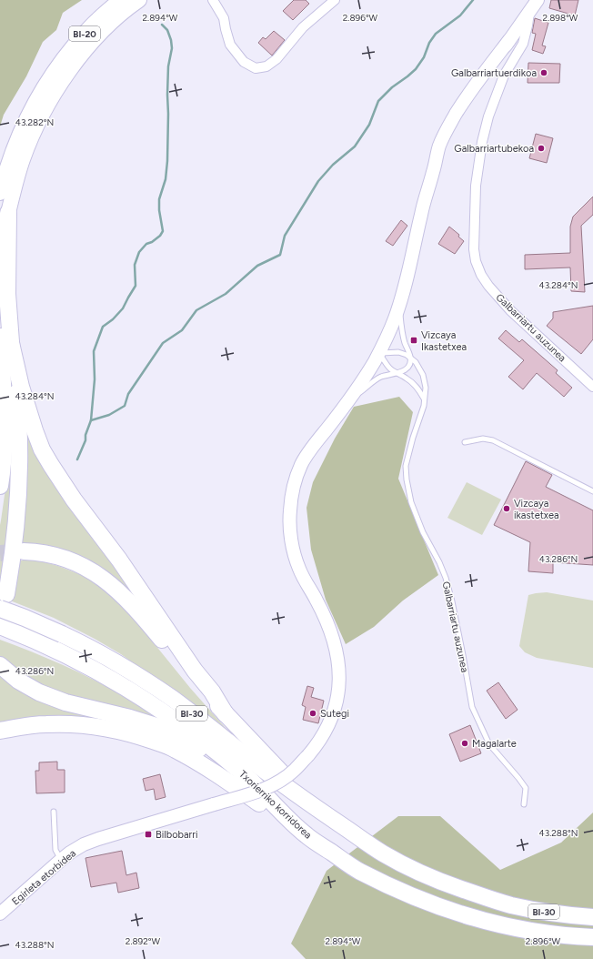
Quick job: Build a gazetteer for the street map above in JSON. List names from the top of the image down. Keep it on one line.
{"streets":{"highway":["BI-20","BI-30","Txorierriko korridorea"],"street":["Galbarriartu auzunea","Egirleta etorbidea"]},"places":{"other":["Galbarriartuerdikoa","Galbarriartubekoa","Vizcaya ikastetxea","Sutegi","Magalarte"],"transit":["Vizcaya Ikastetxea","Bilbobarri"]},"coordinates":["2.896°W","2.898°W","2.894°W","43.282°N","43.284°N","43.286°N","43.288°N","2.892°W"]}
